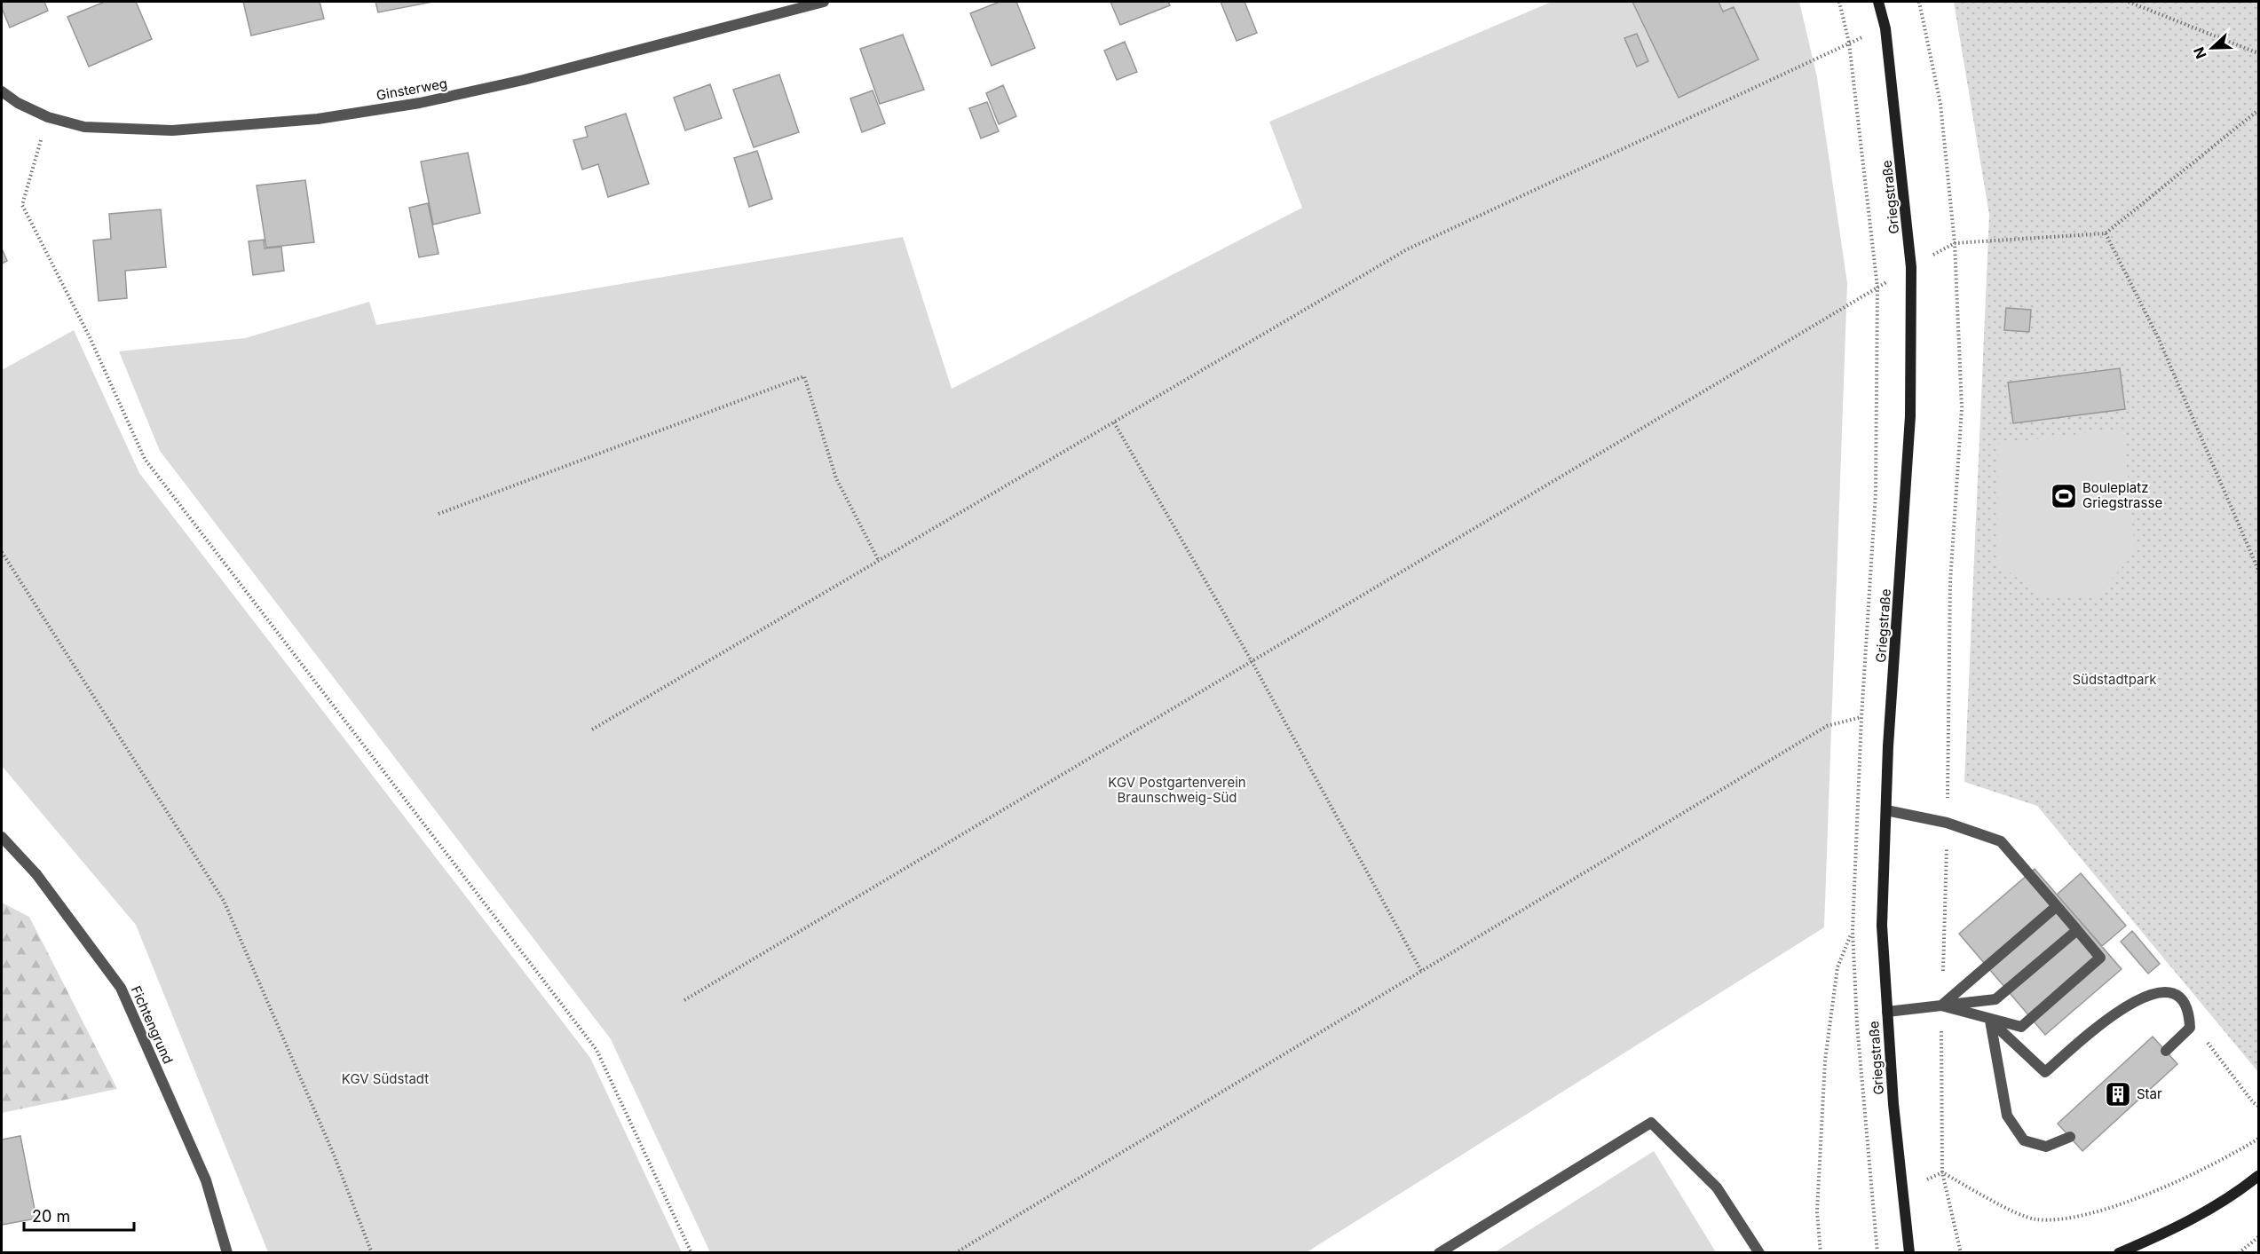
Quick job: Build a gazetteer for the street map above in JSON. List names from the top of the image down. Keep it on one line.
{"streets":{"street":["Ginsterweg","Griegstraße","Fichtengrund"]},"parks":["Südstadtpark","KGV Postgartenverein Braunschweig-Süd","KGV Südstadt"],"places":{"sports":["Bouleplatz Griegstrasse"],"building":["Star"]},"scale_bar":"20 m","north":"left"}
